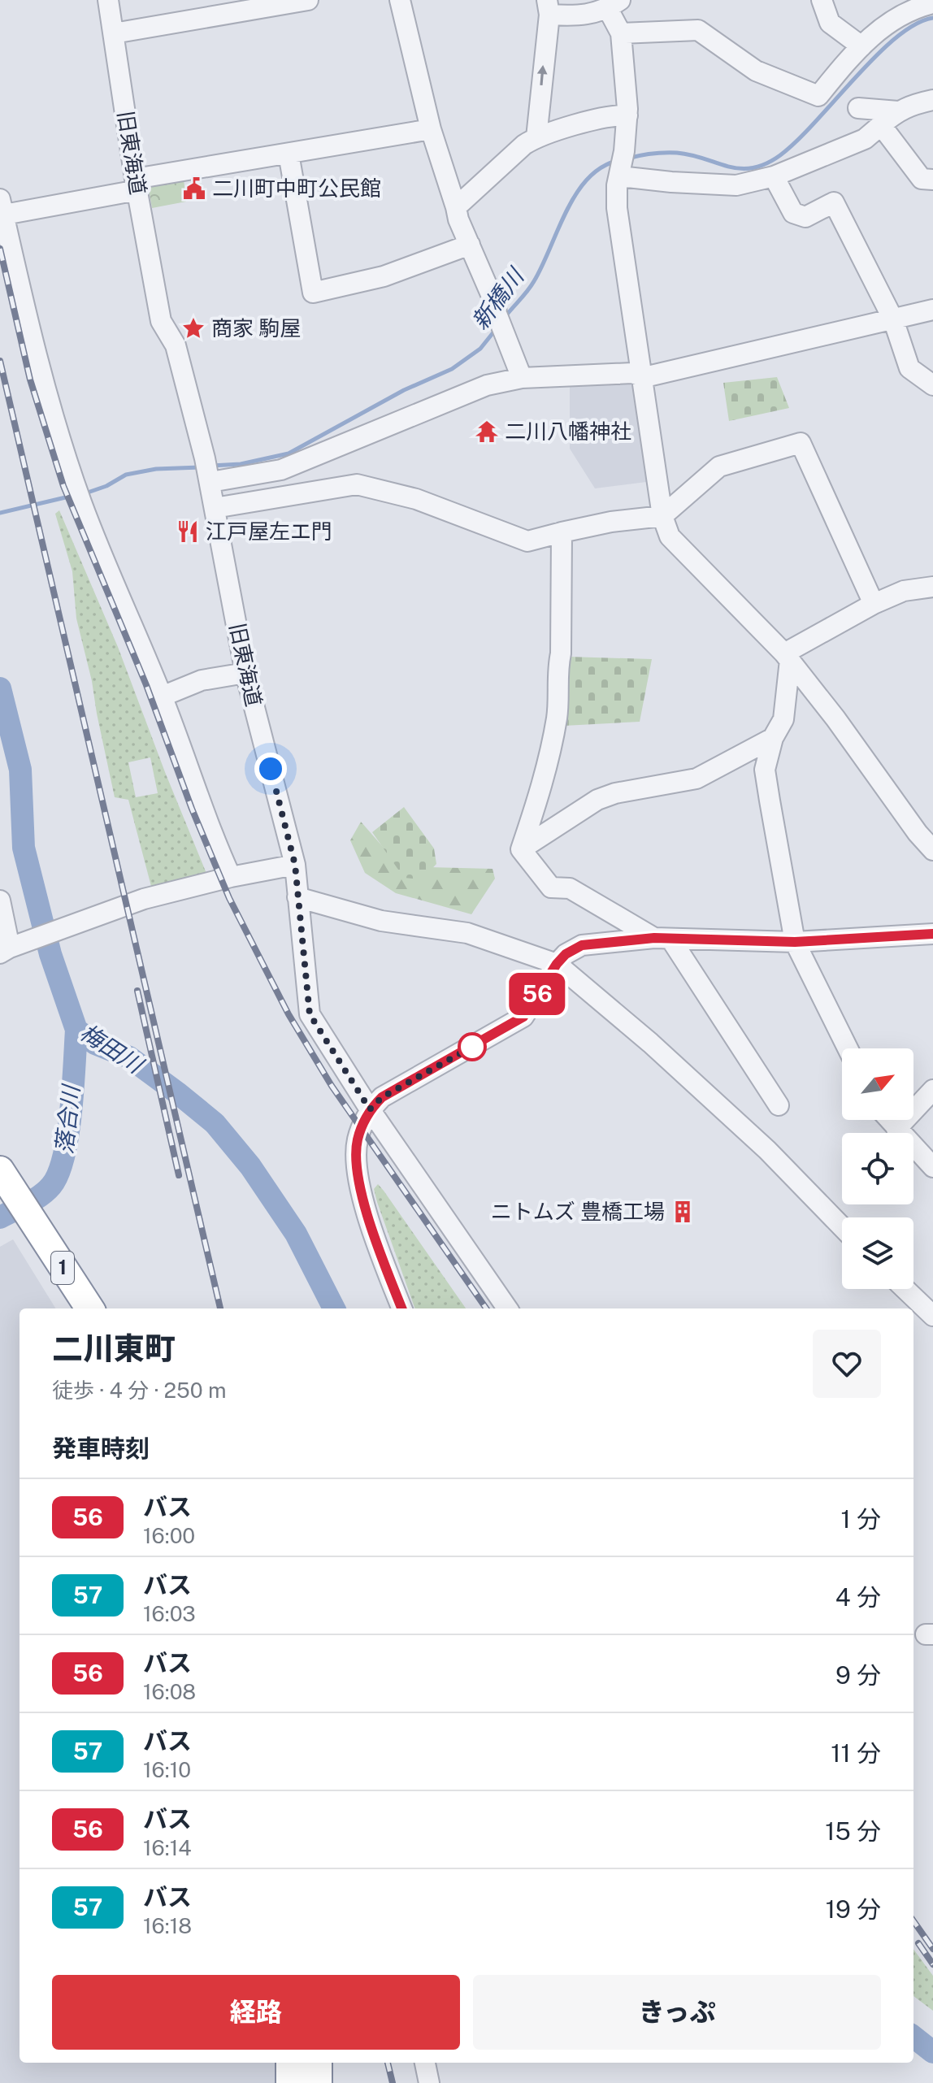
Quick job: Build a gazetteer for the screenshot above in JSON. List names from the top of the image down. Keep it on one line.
{"streets":{"highway":["1"],"street":["旧東海道"]},"water":["新橋川","梅田川","落合川"],"places":{"public building":["二川町中町公民館"],"place":["商家 駒屋"],"temple":["二川八幡神社"],"restaurant":["江戸屋左エ門"],"building":["ニトムズ 豊橋工場"]},"lines":["bus line 56"],"north":"top right","page":{"on_map":"56","heading":[["二川東町","徒歩 · 4 分 · 250 m"],"発車時刻"],"list":[{"mark":"56","name":"バス","note":"16:00","value":"1 分"},{"mark":"57","name":"バス","note":"16:03","value":"4 分"},{"mark":"56","name":"バス","note":"16:08","value":"9 分"},{"mark":"57","name":"バス","note":"16:10","value":"11 分"},{"mark":"56","name":"バス","note":"16:14","value":"15 分"},{"mark":"57","name":"バス","note":"16:18","value":"19 分"}],"buttons":["経路","きっぷ"]}}
